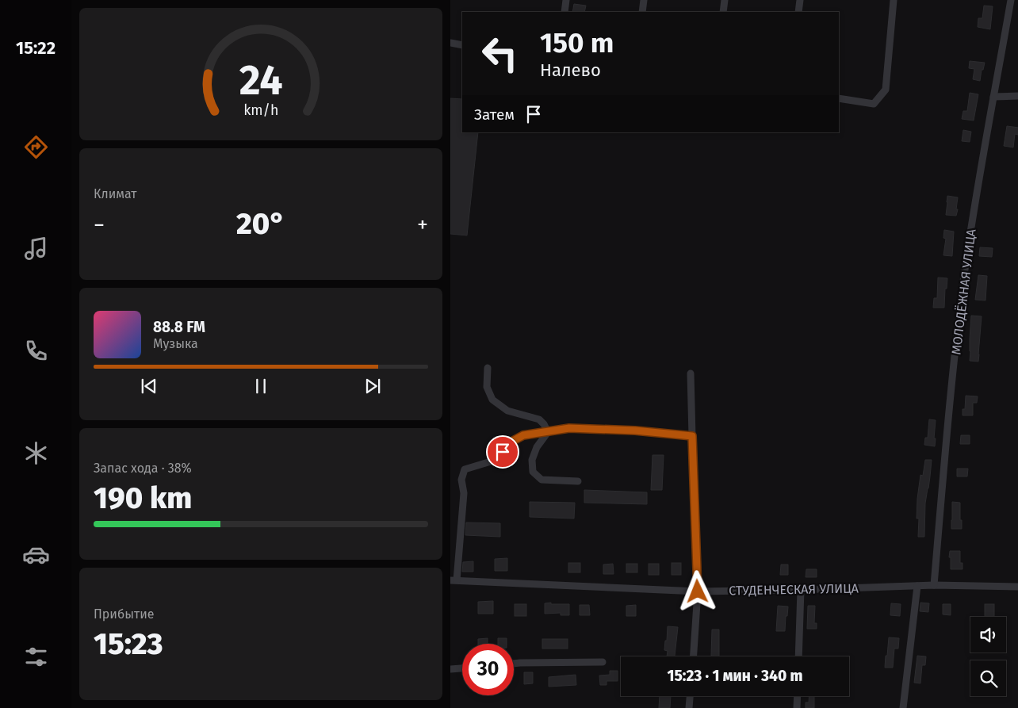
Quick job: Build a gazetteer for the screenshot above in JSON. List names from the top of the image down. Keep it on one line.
{"streets":{"street":["МОЛОДЁЖНАЯ УЛИЦА","СТУДЕНЧЕСКАЯ УЛИЦА"]},"crossings":[["МОЛОДЁЖНАЯ УЛИЦА","СТУДЕНЧЕСКАЯ УЛИЦА"]],"page":{"tabs":"15:22","turn":["150 m","Налево"],"then":"Затем","tile":["Климат",["Запас хода · 38%","190 km"],["Прибытие","15:23"]],"heat":["−","20°","+"],"song":["88.8 FM","Музыка"],"limit":"30","trip":"15:23 · 1 мин · 340 m","gauge":["24","km/h"]}}
